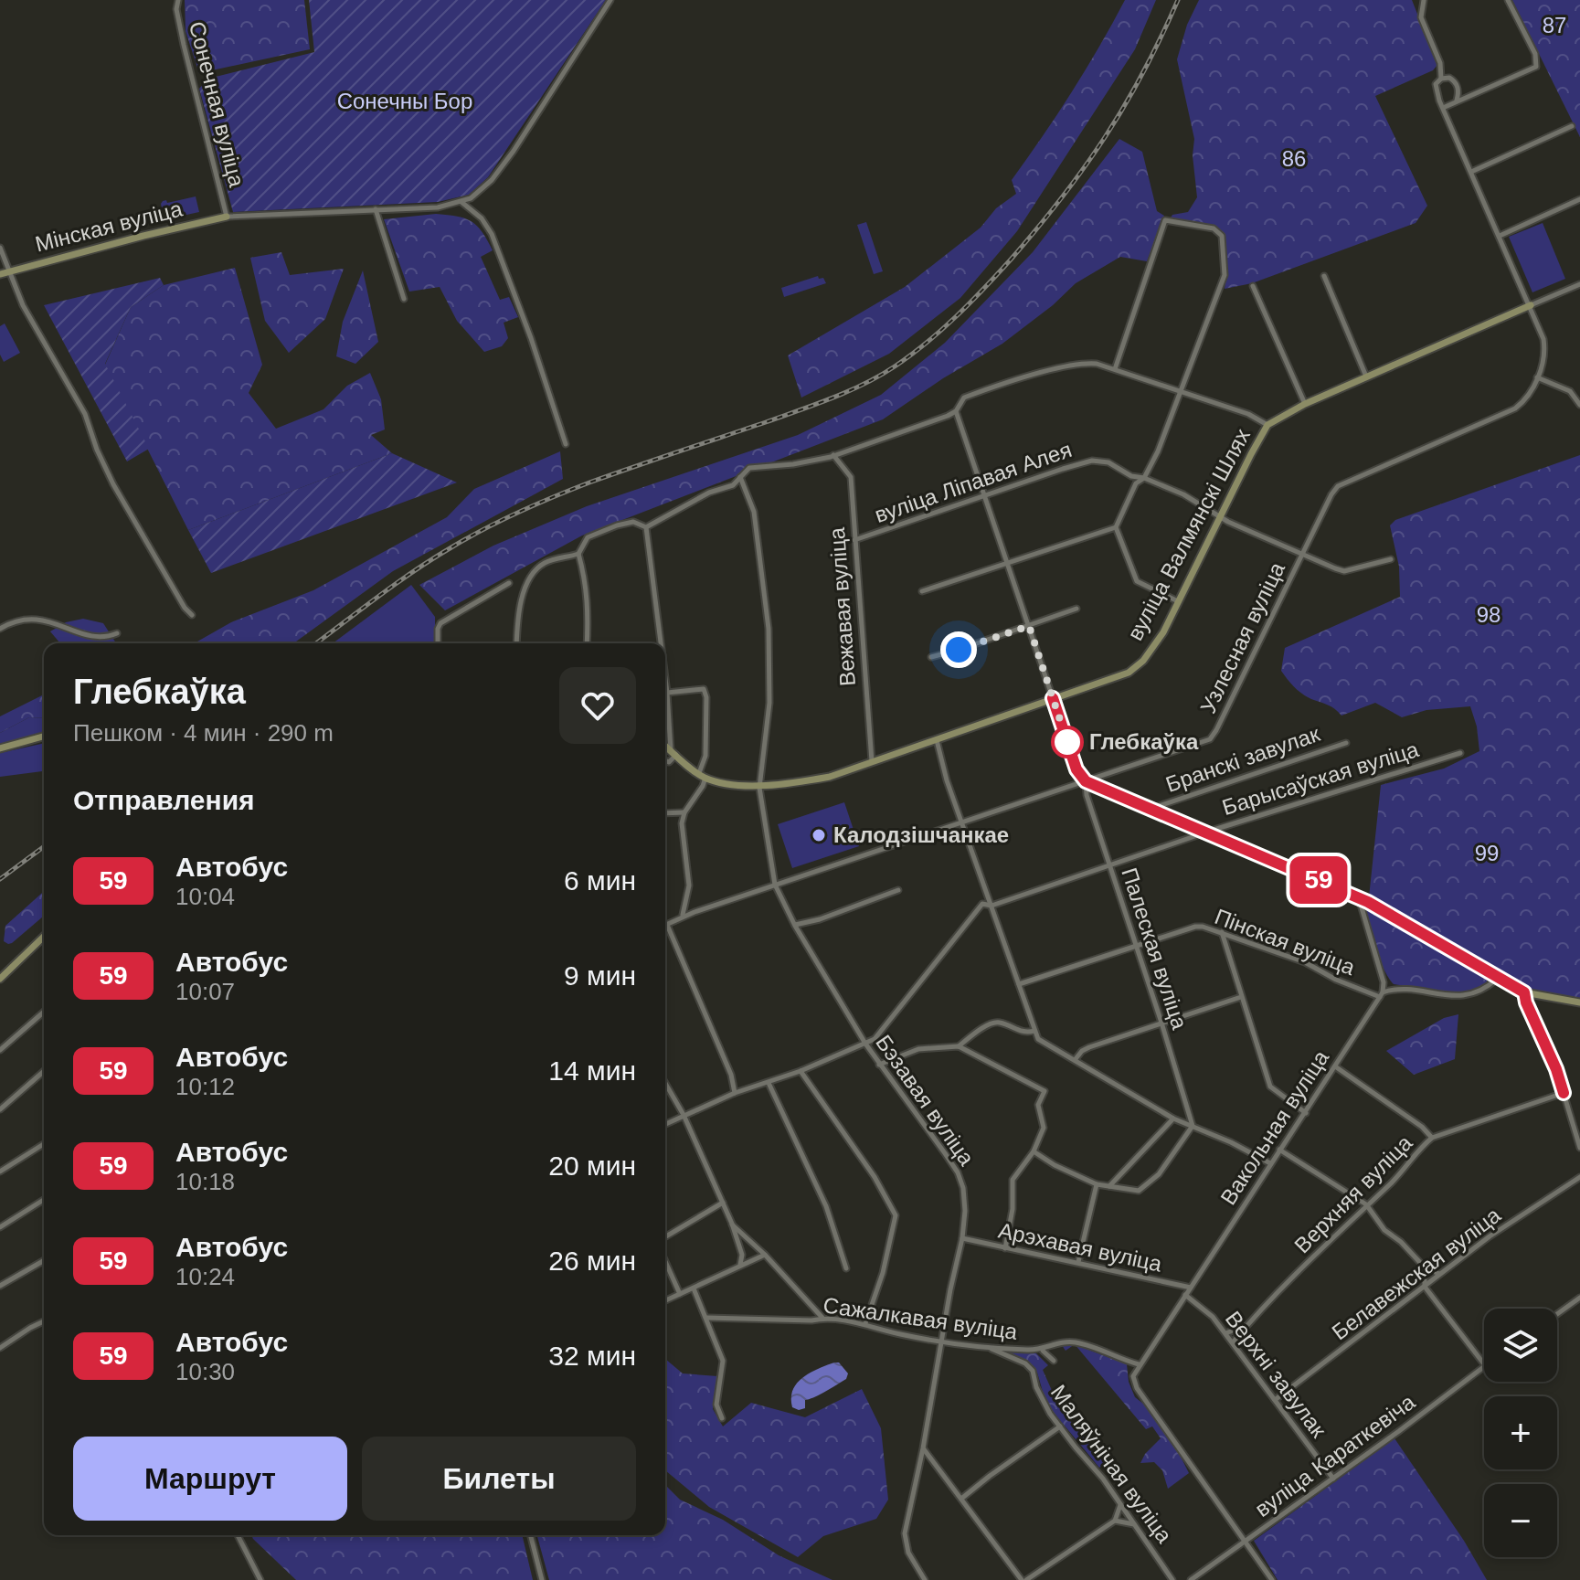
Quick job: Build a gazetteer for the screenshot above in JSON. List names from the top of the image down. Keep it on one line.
{"streets":{"main road":["Мінская вуліца","вуліца Валмянскі Шлях"],"street":["Сонечная вуліца","вуліца Ліпавая Алея","Вежавая вуліца","Узлесная вуліца","Бранскі завулак","Барысаўская вуліца","Пінская вуліца","Палеская вуліца","Бэзавая вуліца","Вакольная вуліца","Верхняя вуліца","Арэхавая вуліца","Белавежская вуліца","Сажалкавая вуліца","Верхні завулак","вуліца Караткевіча","Маляўнічая вуліца"]},"crossings":[["Сонечная вуліца","Мінская вуліца"],["вуліца Ліпавая Алея","вуліца Валмянскі Шлях"],["вуліца Ліпавая Алея","Вежавая вуліца"],["вуліца Ліпавая Алея","Узлесная вуліца"],["вуліца Валмянскі Шлях","Вежавая вуліца"],["вуліца Валмянскі Шлях","Узлесная вуліца"],["вуліца Валмянскі Шлях","Бэзавая вуліца"],["Узлесная вуліца","Палеская вуліца"],["Узлесная вуліца","Бэзавая вуліца"],["Барысаўская вуліца","Палеская вуліца"],["Пінская вуліца","Палеская вуліца"],["Пінская вуліца","Вакольная вуліца"],["Бэзавая вуліца","Арэхавая вуліца"],["Бэзавая вуліца","Сажалкавая вуліца"],["Вакольная вуліца","Арэхавая вуліца"],["Вакольная вуліца","Сажалкавая вуліца"],["Вакольная вуліца","Верхні завулак"],["Верхняя вуліца","Верхні завулак"],["Белавежская вуліца","Верхні завулак"],["Сажалкавая вуліца","Маляўнічая вуліца"],["Верхні завулак","вуліца Караткевіча"]],"parks":["87","Сонечны Бор","86","98","99"],"places":["Глебкаўка","Калодзішчанкае"],"lines":["bus line 59"],"page":{"on_map":"59","heading":[["Глебкаўка","Пешком · 4 мин · 290 m"],"Отправления"],"list":[{"mark":"59","name":"Автобус","note":"10:04","value":"6 мин"},{"mark":"59","name":"Автобус","note":"10:07","value":"9 мин"},{"mark":"59","name":"Автобус","note":"10:12","value":"14 мин"},{"mark":"59","name":"Автобус","note":"10:18","value":"20 мин"},{"mark":"59","name":"Автобус","note":"10:24","value":"26 мин"},{"mark":"59","name":"Автобус","note":"10:30","value":"32 мин"}],"map_buttons":["+","−"],"buttons":["Маршрут","Билеты"]}}
